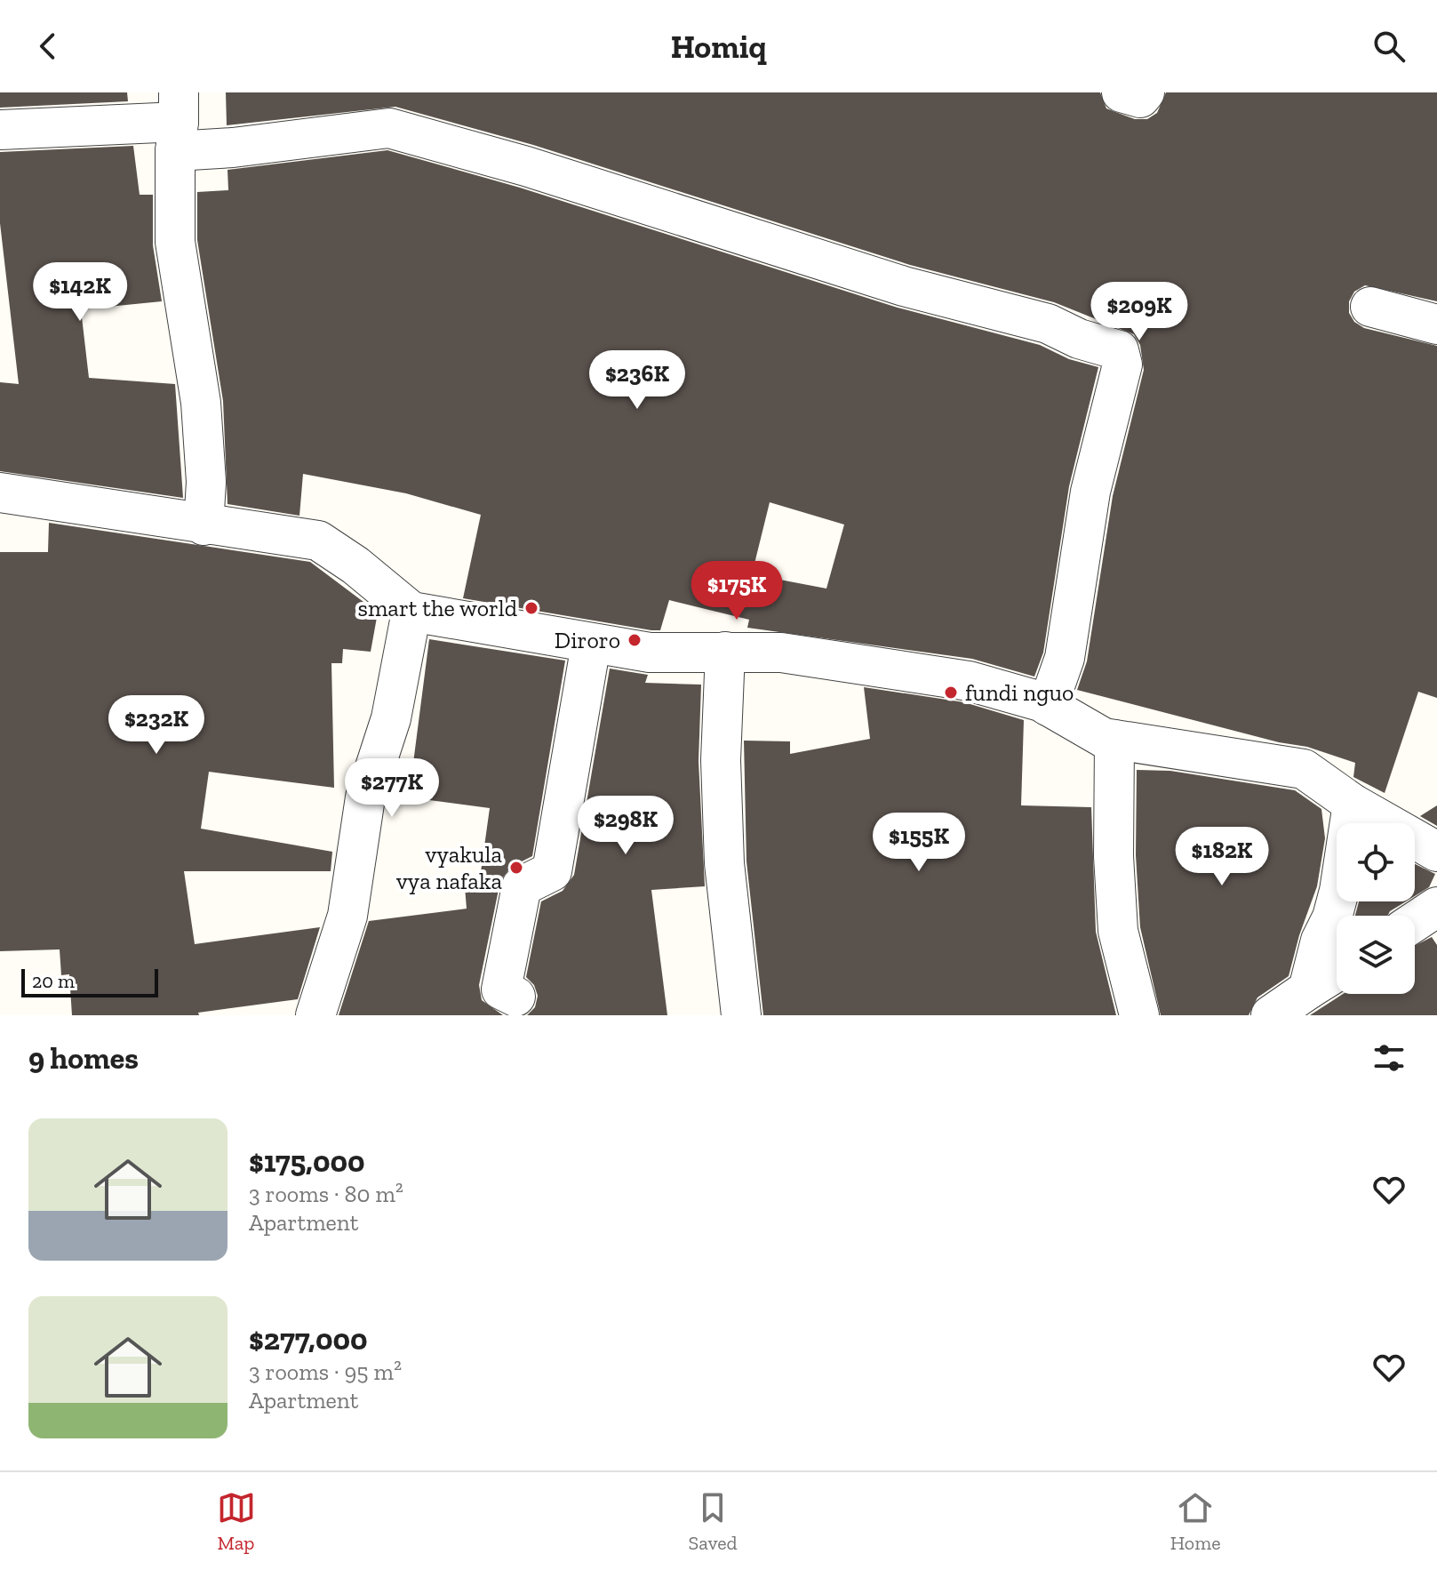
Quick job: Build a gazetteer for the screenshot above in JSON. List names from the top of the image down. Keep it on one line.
{"places":["smart the world","Diroro","fundi nguo","vyakula vya nafaka"],"scale_bar":"20 m","page":{"header":"Homiq","price":["$142K","$209K","$236K","$175K","$232K","$277K","$298K","$155K","$182K"],"scale":"20 m","heading":"9 homes","list":[{"name":"$175,000","note":"3 rooms · 80 m² · Apartment"},{"name":"$277,000","note":"3 rooms · 95 m² · Apartment"}],"tabs":["Map","Saved","Home"]}}
